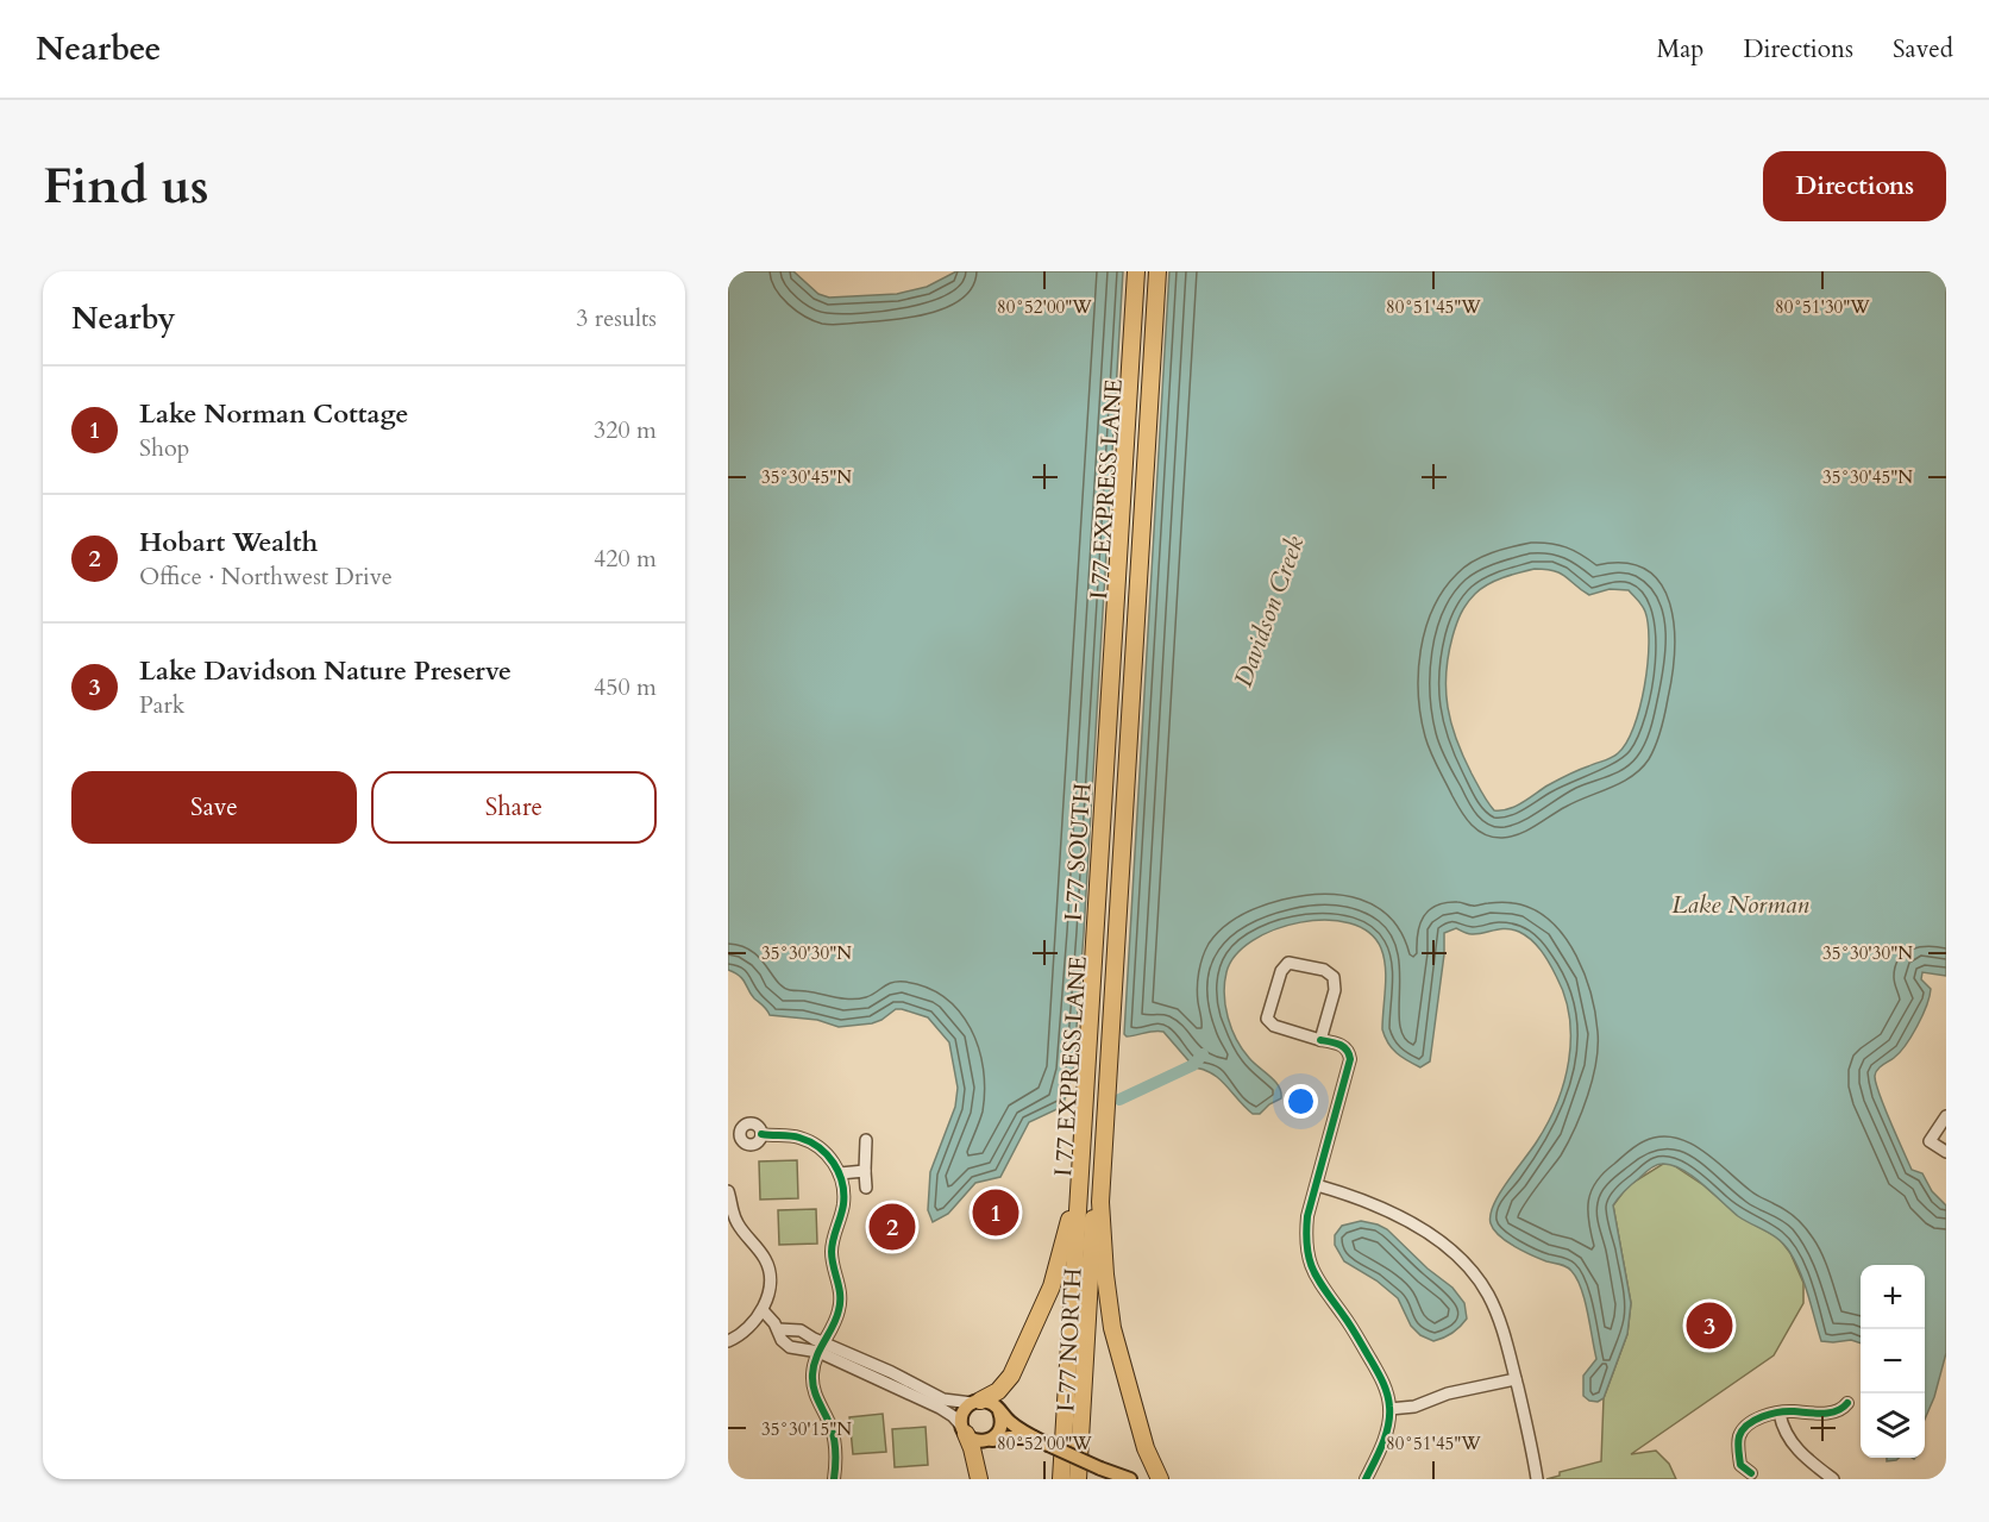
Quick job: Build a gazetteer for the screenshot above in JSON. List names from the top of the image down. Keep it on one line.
{"streets":{"highway":["I 77 EXPRESS LANE","I-77 SOUTH","I-77 NORTH"]},"water":["Davidson Creek","Lake Norman"],"page":{"header":"Nearbee","nav":["Map","Directions","Saved"],"buttons":["Directions",["Save","Share"]],"title":"Find us","heading":["Nearby","3 results"],"list":[{"mark":"1","name":"Lake Norman Cottage","note":"Shop","value":"320 m"},{"mark":"2","name":"Hobart Wealth","note":"Office · Northwest Drive","value":"420 m"},{"mark":"3","name":"Lake Davidson Nature Preserve","note":"Park","value":"450 m"}],"pins":["1","2","3"],"map_buttons":["+","−"]},"coordinates":["80°52'00\"W","80°51'45\"W","80°51'30\"W","35°30'45\"N","35°30'30\"N","35°30'15\"N"]}
